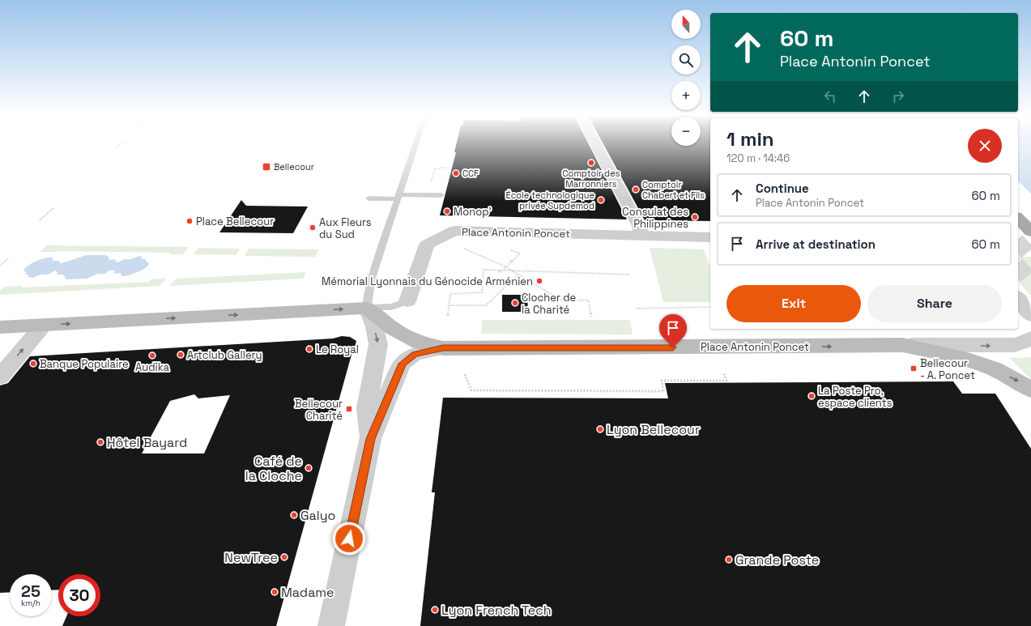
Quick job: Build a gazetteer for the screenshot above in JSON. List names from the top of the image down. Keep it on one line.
{"streets":{"main road":["Place Antonin Poncet"]},"places":{"other":["Comptoir des Marronniers","CCF","Comptoir Chabert et Fils","École technologique privée Supdemod","Monop'","Consulat des Philippines","Place Bellecour","Aux Fleurs du Sud","Mémorial Lyonnais du Génocide Arménien","Clocher de la Charité","Le Royal","Artclub Gallery","Audika","Banque Populaire","La Poste Pro, espace clients","Lyon Bellecour","Hôtel Bayard","Café de la Cloche","Galyo","NewTree","Grande Poste","Madame","Lyon French Tech"],"transit":["Bellecour","Bellecour - A. Poncet","Bellecour Charité"]},"north":"top","page":{"map_buttons":["+","−"],"turn":["60 m","Place Antonin Poncet"],"heading":["1 min","120 m · 14:46"],"list":[{"name":"Continue","note":"Place Antonin Poncet","value":"60 m"},{"name":"Arrive at destination","value":"60 m"}],"buttons":["Exit","Share"],"speed":"25 km/h","limit":"30"}}
